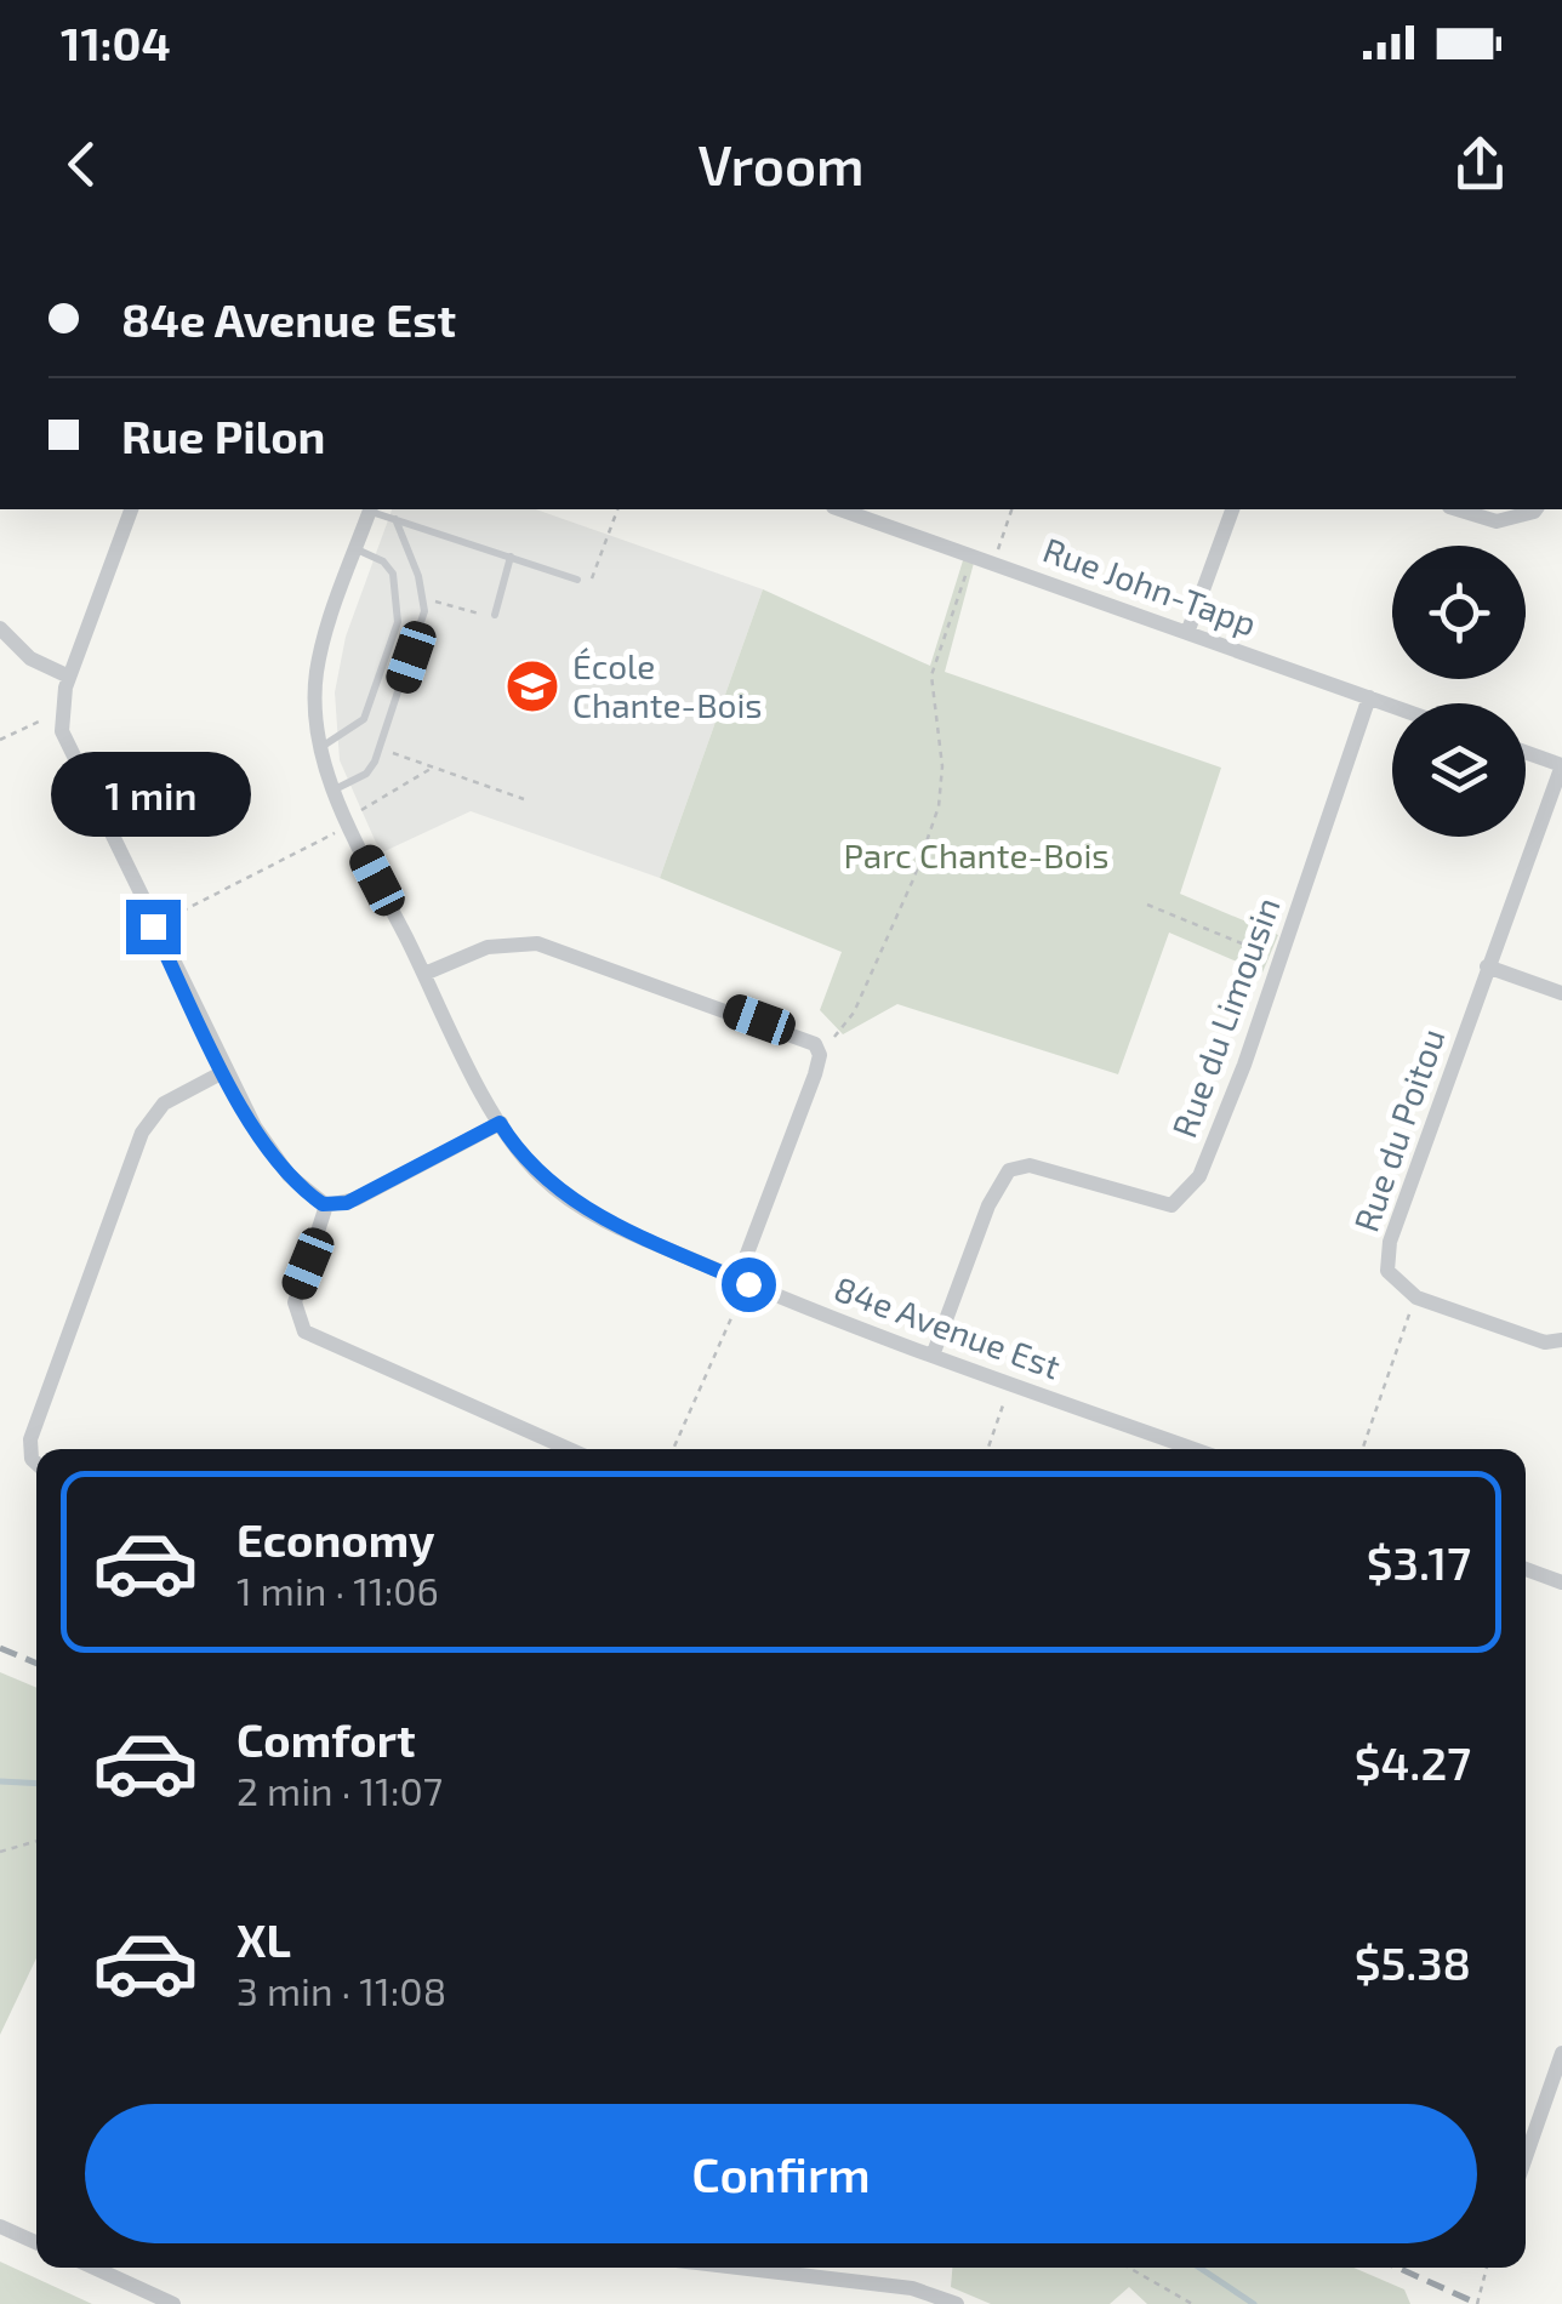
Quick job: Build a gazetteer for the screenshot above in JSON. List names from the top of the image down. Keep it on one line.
{"streets":{"street":["Rue John-Tapp","Rue du Limousin","Rue du Poitou","84e Avenue Est"]},"crossings":[["Rue John-Tapp","Rue du Limousin"],["Rue du Limousin","84e Avenue Est"]],"parks":["Parc Chante-Bois"],"places":{"school or university":["École Chante-Bois"]},"page":{"status":"11:04","header":"Vroom","banner":["84e Avenue Est","Rue Pilon"],"bubble":"1 min","list":[{"name":"Economy","note":"1 min · 11:06","value":"$3.17"},{"name":"Comfort","note":"2 min · 11:07","value":"$4.27"},{"name":"XL","note":"3 min · 11:08","value":"$5.38"}],"buttons":"Confirm"}}
